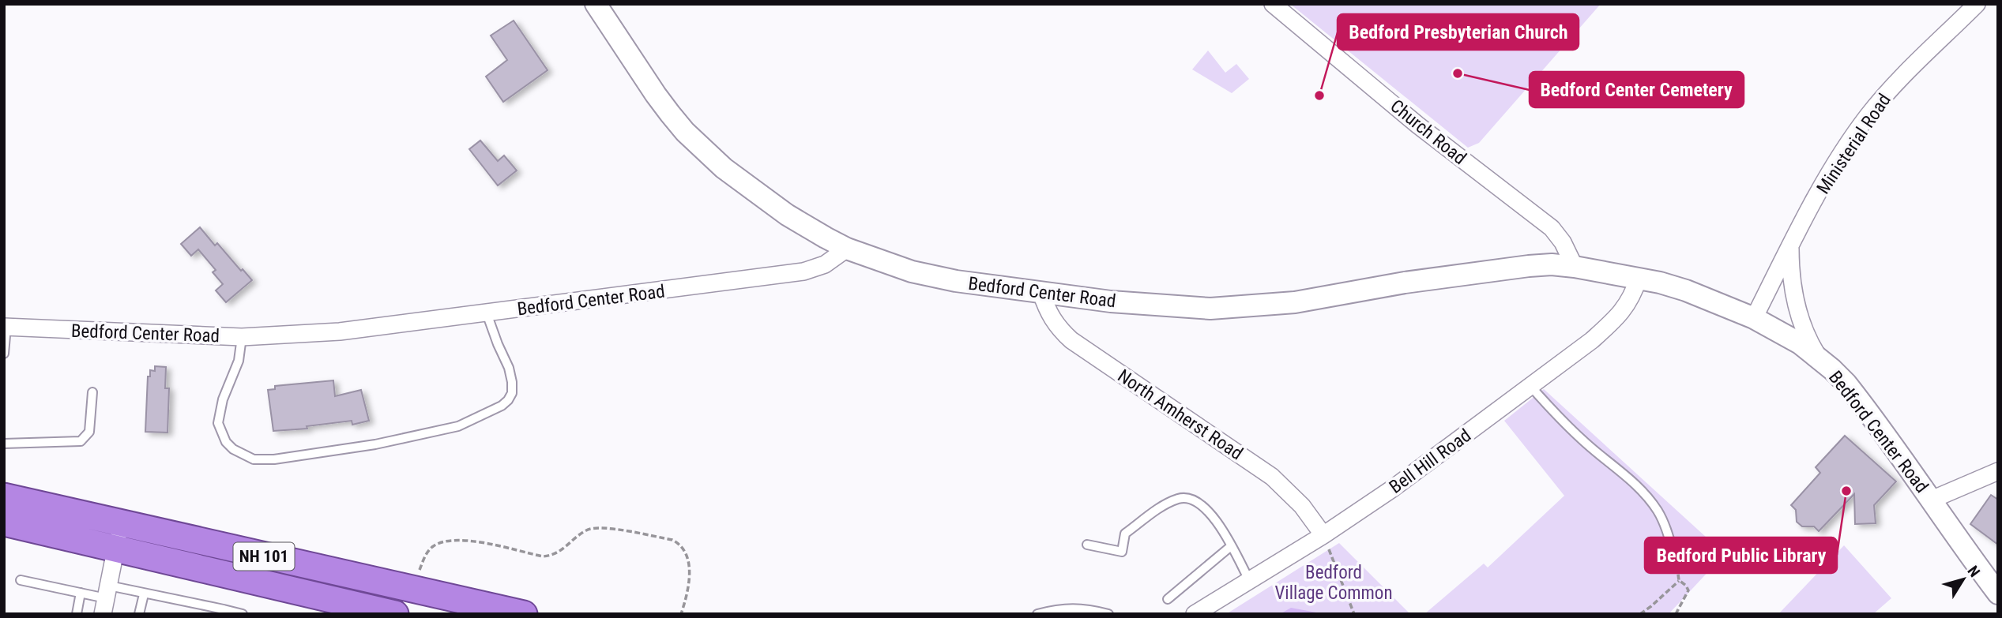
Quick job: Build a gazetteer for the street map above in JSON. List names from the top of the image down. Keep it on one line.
{"streets":{"highway":["NH 101"],"street":["Church Road","Ministerial Road","Bedford Center Road","North Amherst Road","Bell Hill Road"]},"crossings":[["Church Road","Bedford Center Road"],["Ministerial Road","Bedford Center Road"],["Bedford Center Road","North Amherst Road"],["Bedford Center Road","Bell Hill Road"],["North Amherst Road","Bell Hill Road"]],"parks":["Bedford Village Common"],"places":["Bedford Center Cemetery","Bedford Presbyterian Church","Bedford Public Library"],"north":"top right"}
